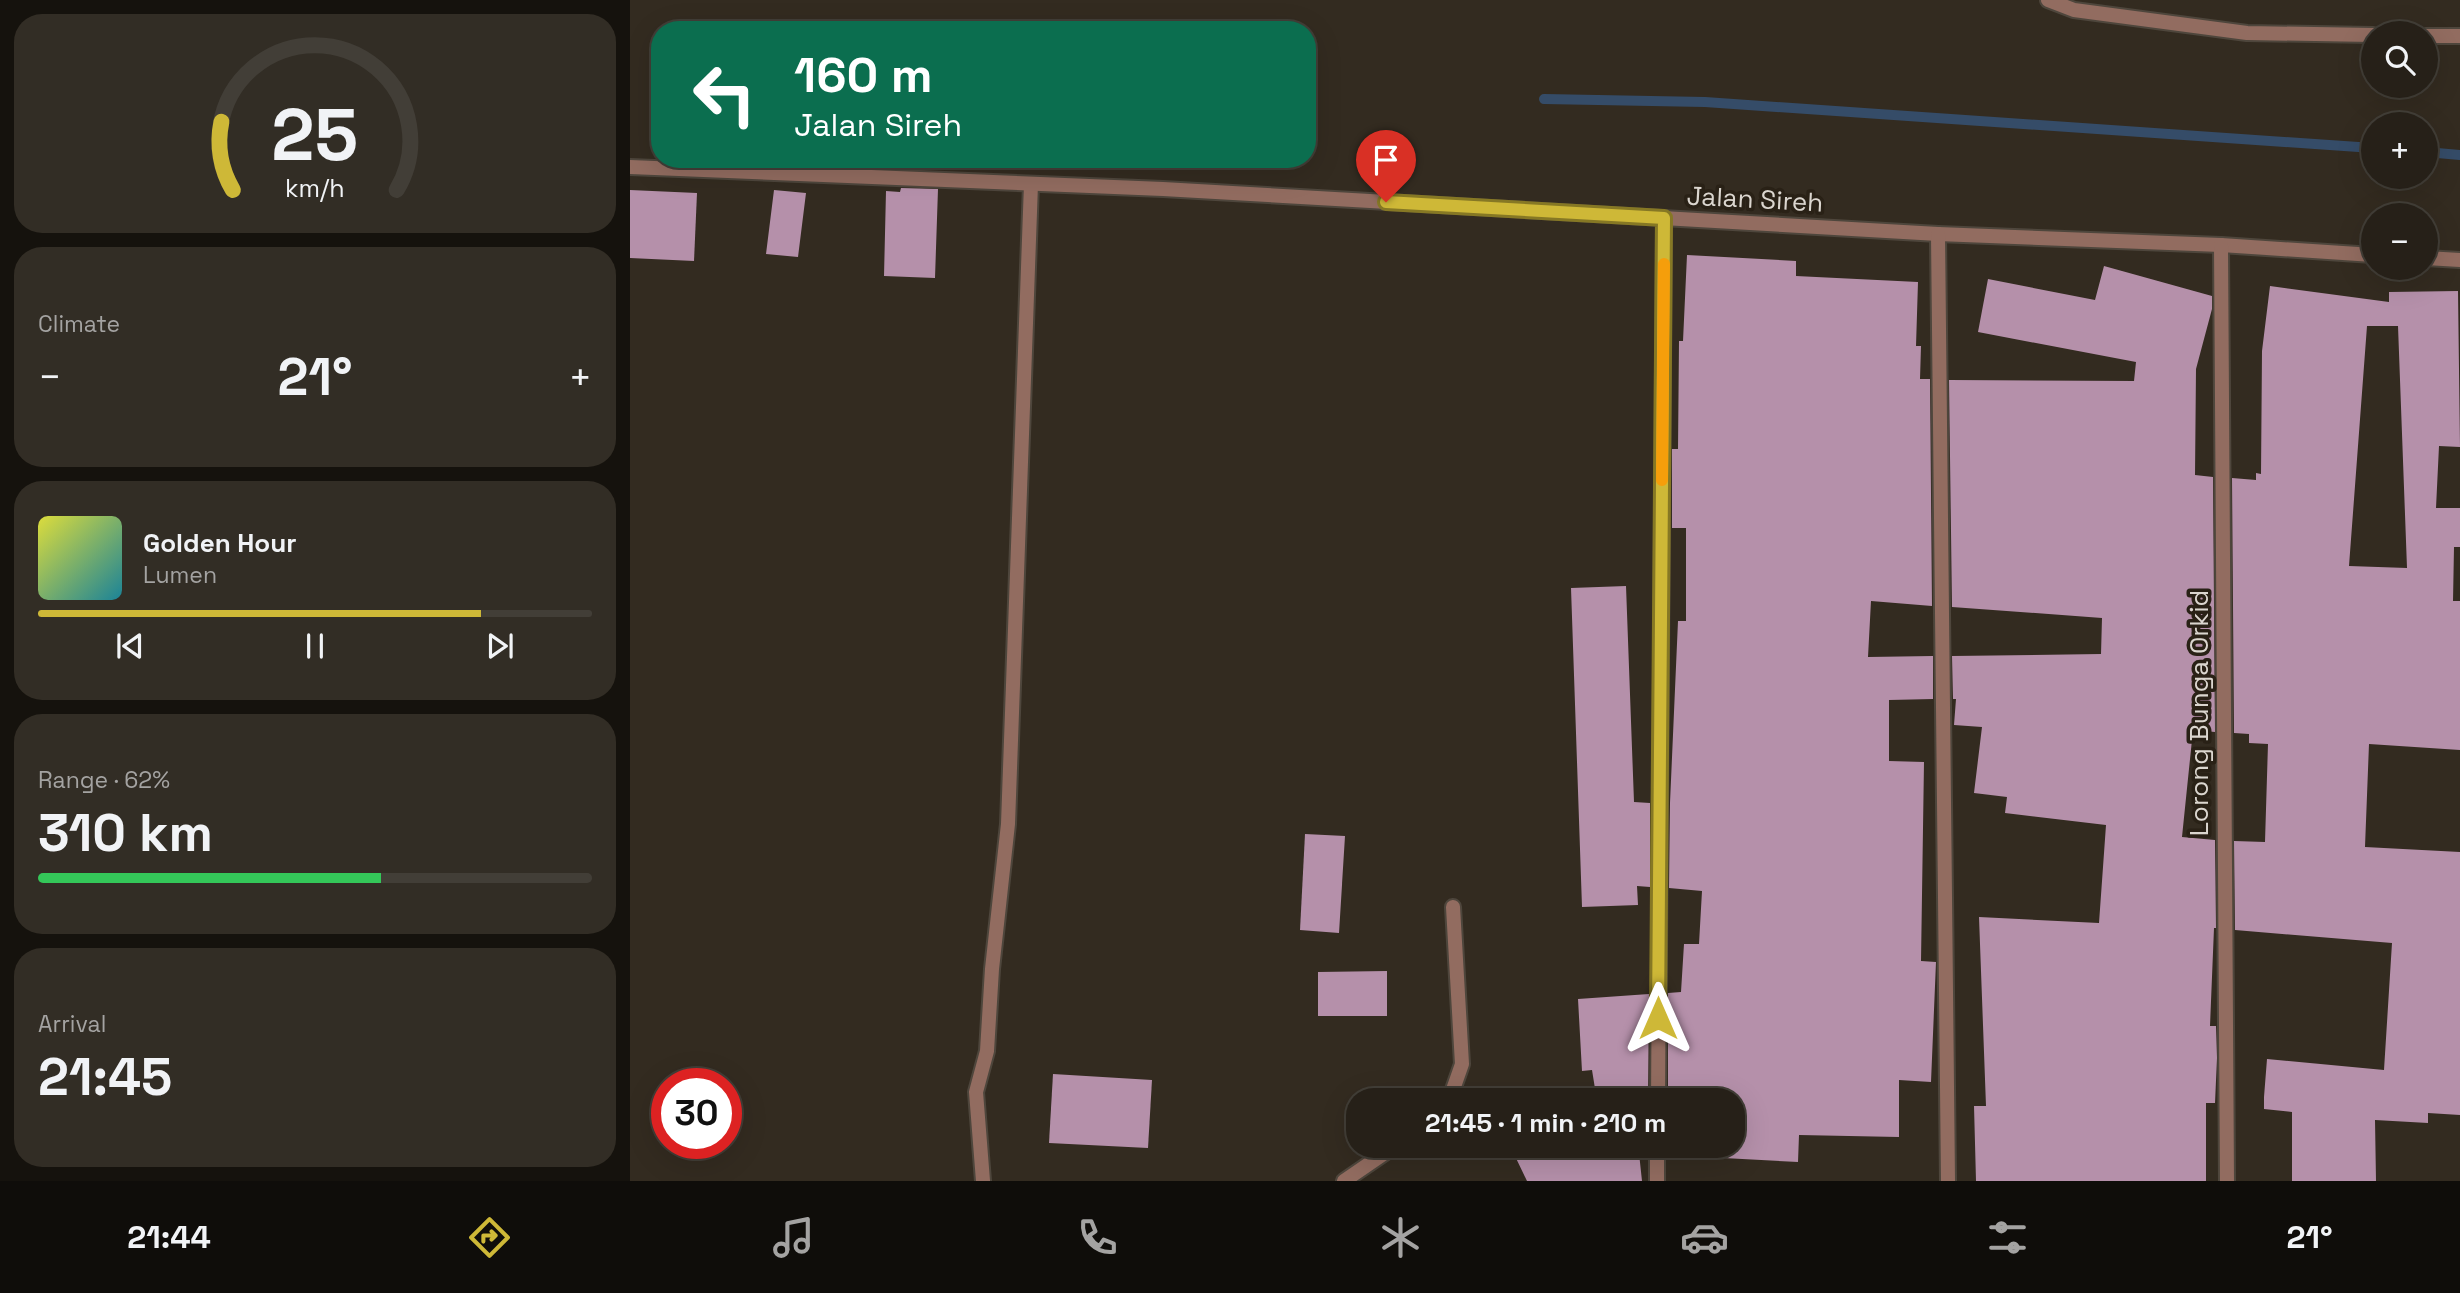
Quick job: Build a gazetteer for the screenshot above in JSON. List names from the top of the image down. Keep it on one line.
{"streets":{"street":["Jalan Sireh","Lorong Bunga Orkid"]},"crossings":[["Jalan Sireh","Lorong Bunga Orkid"]],"page":{"map_buttons":["+","−"],"turn":["160 m","Jalan Sireh"],"tile":["Climate",["Range · 62%","310 km"],["Arrival","21:45"]],"heat":["−","21°","+"],"song":["Golden Hour","Lumen"],"limit":"30","trip":"21:45 · 1 min · 210 m","tabs":["21:44","21°"],"gauge":["25","km/h"]}}
